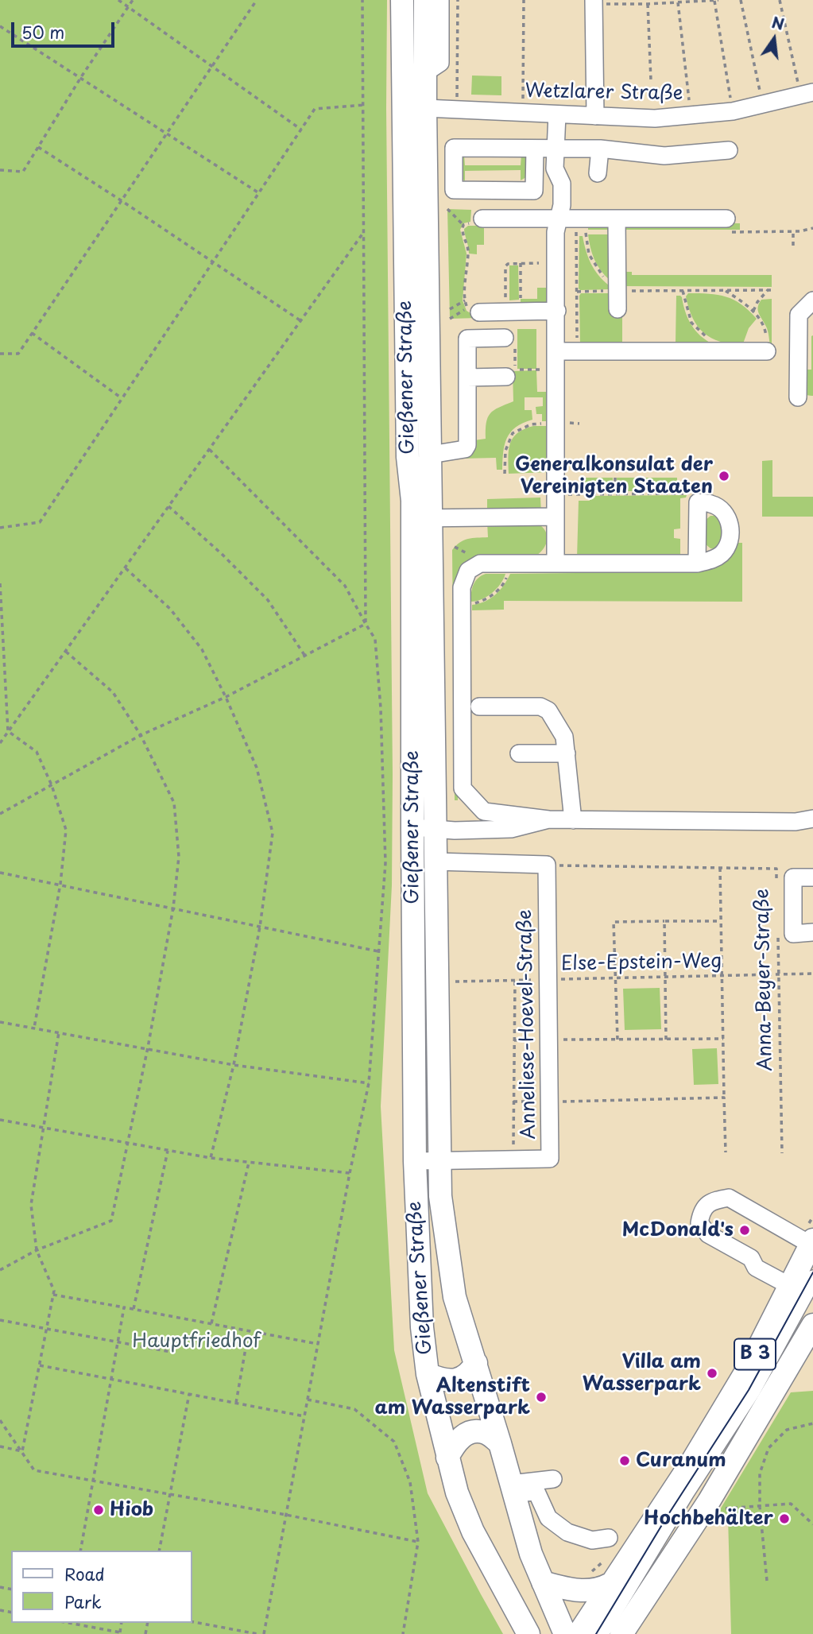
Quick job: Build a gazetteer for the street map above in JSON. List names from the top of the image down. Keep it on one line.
{"streets":{"main road":["Gießener Straße","B 3"],"street":["Wetzlarer Straße","Anneliese-Hoevel-Straße"],"path":["Else-Epstein-Weg","Anna-Beyer-Straße"]},"crossings":[["Wetzlarer Straße","Gießener Straße"],["Gießener Straße","Else-Epstein-Weg"],["Gießener Straße","Anneliese-Hoevel-Straße"],["Else-Epstein-Weg","Anna-Beyer-Straße"],["Else-Epstein-Weg","Anneliese-Hoevel-Straße"],["Anna-Beyer-Straße","Anneliese-Hoevel-Straße"]],"parks":["Hauptfriedhof"],"places":["Generalkonsulat der Vereinigten Staaten","McDonald's","Villa am Wasserpark","Altenstift am Wasserpark","Curanum","Hiob","Hochbehälter"],"legend":["Road","Park"],"scale_bar":"50 m","north":"top"}
